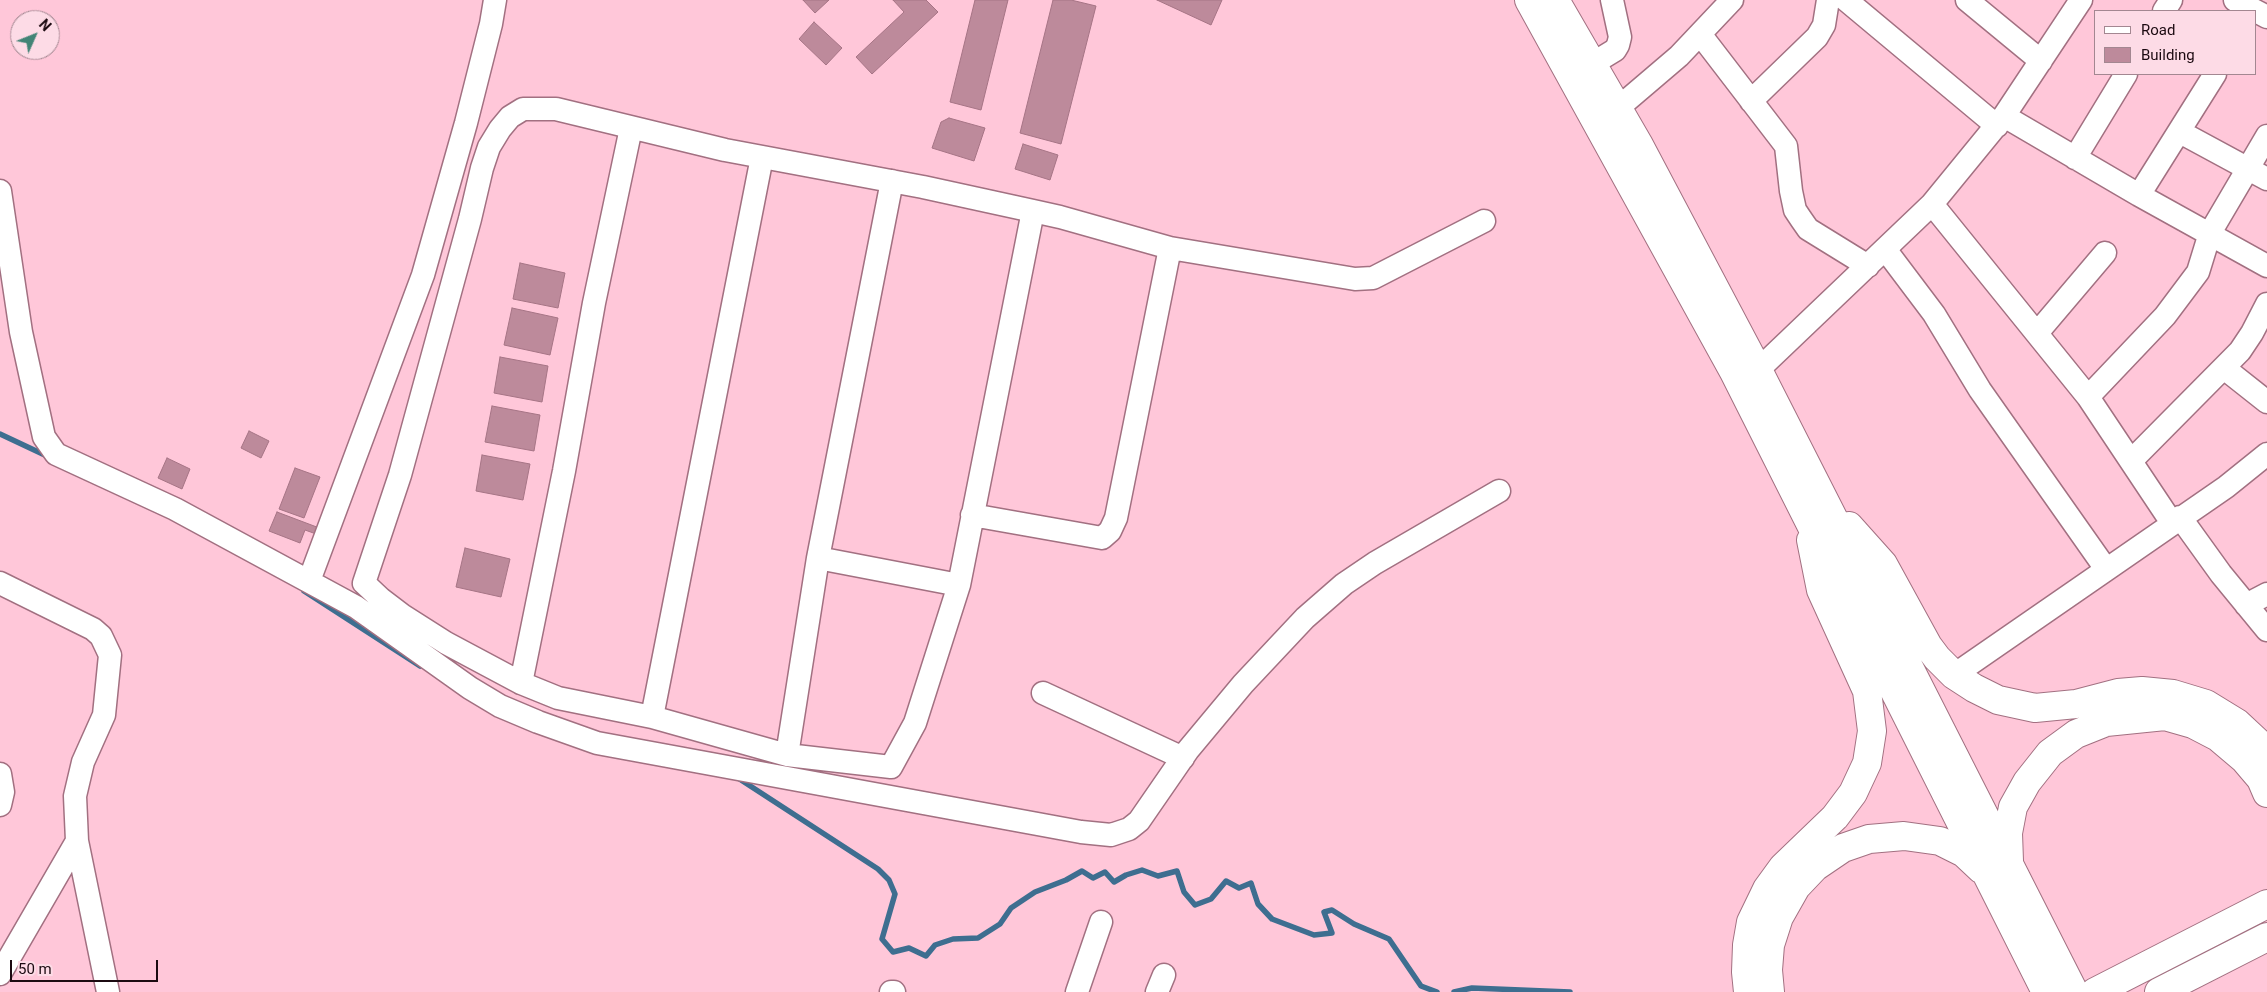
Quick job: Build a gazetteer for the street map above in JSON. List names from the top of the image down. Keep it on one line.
{"legend":["Road","Building"],"scale_bar":"50 m","north":"top right"}
